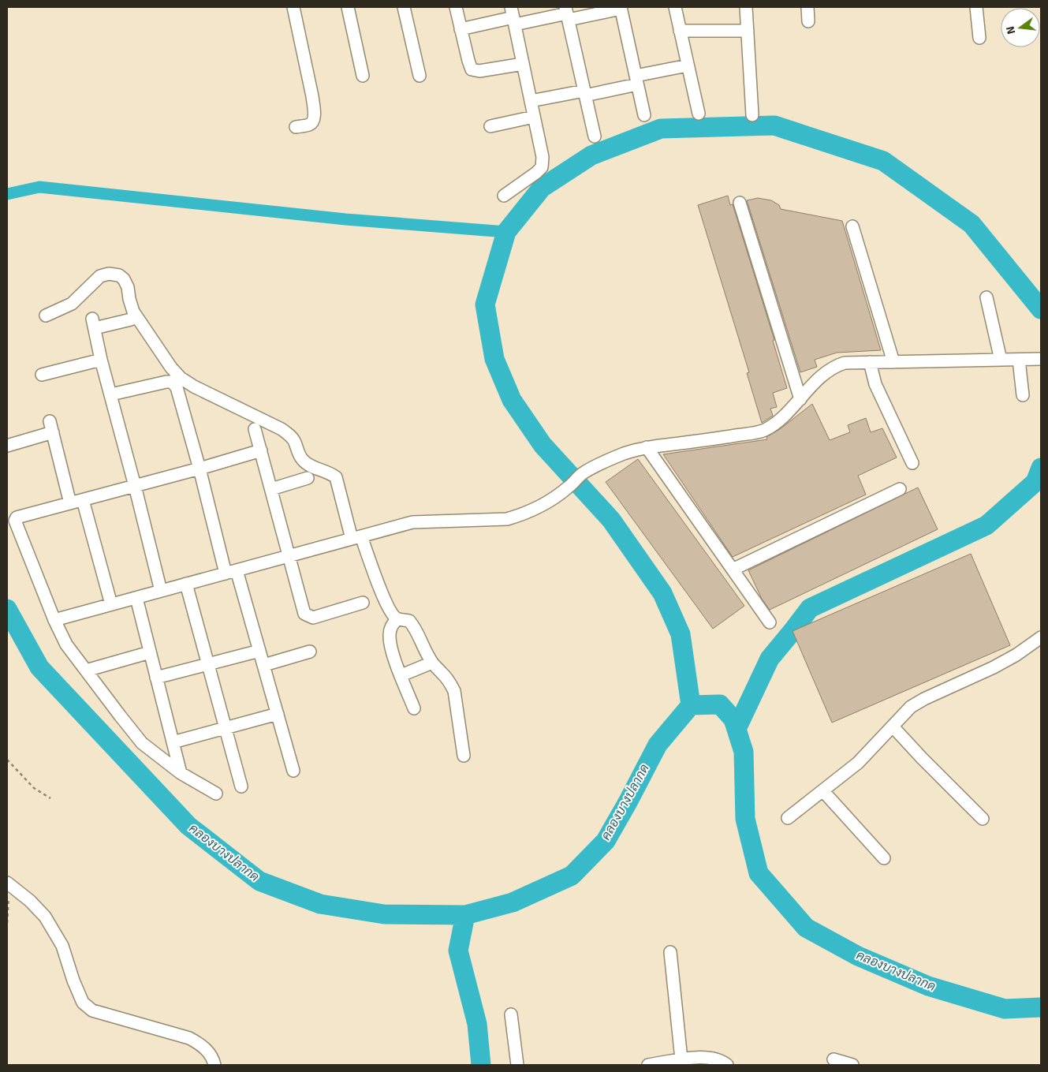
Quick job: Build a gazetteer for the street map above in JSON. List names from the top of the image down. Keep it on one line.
{"water":["คลองบางปลากด"],"north":"left"}
